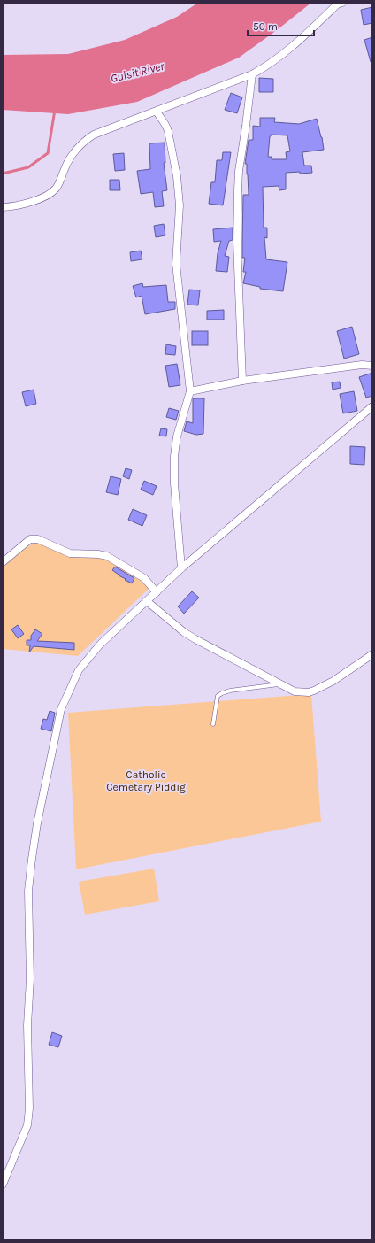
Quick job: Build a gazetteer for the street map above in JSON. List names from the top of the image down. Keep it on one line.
{"water":["Guisit River"],"parks":["Catholic Cemetary Piddig"],"scale_bar":"50 m"}
